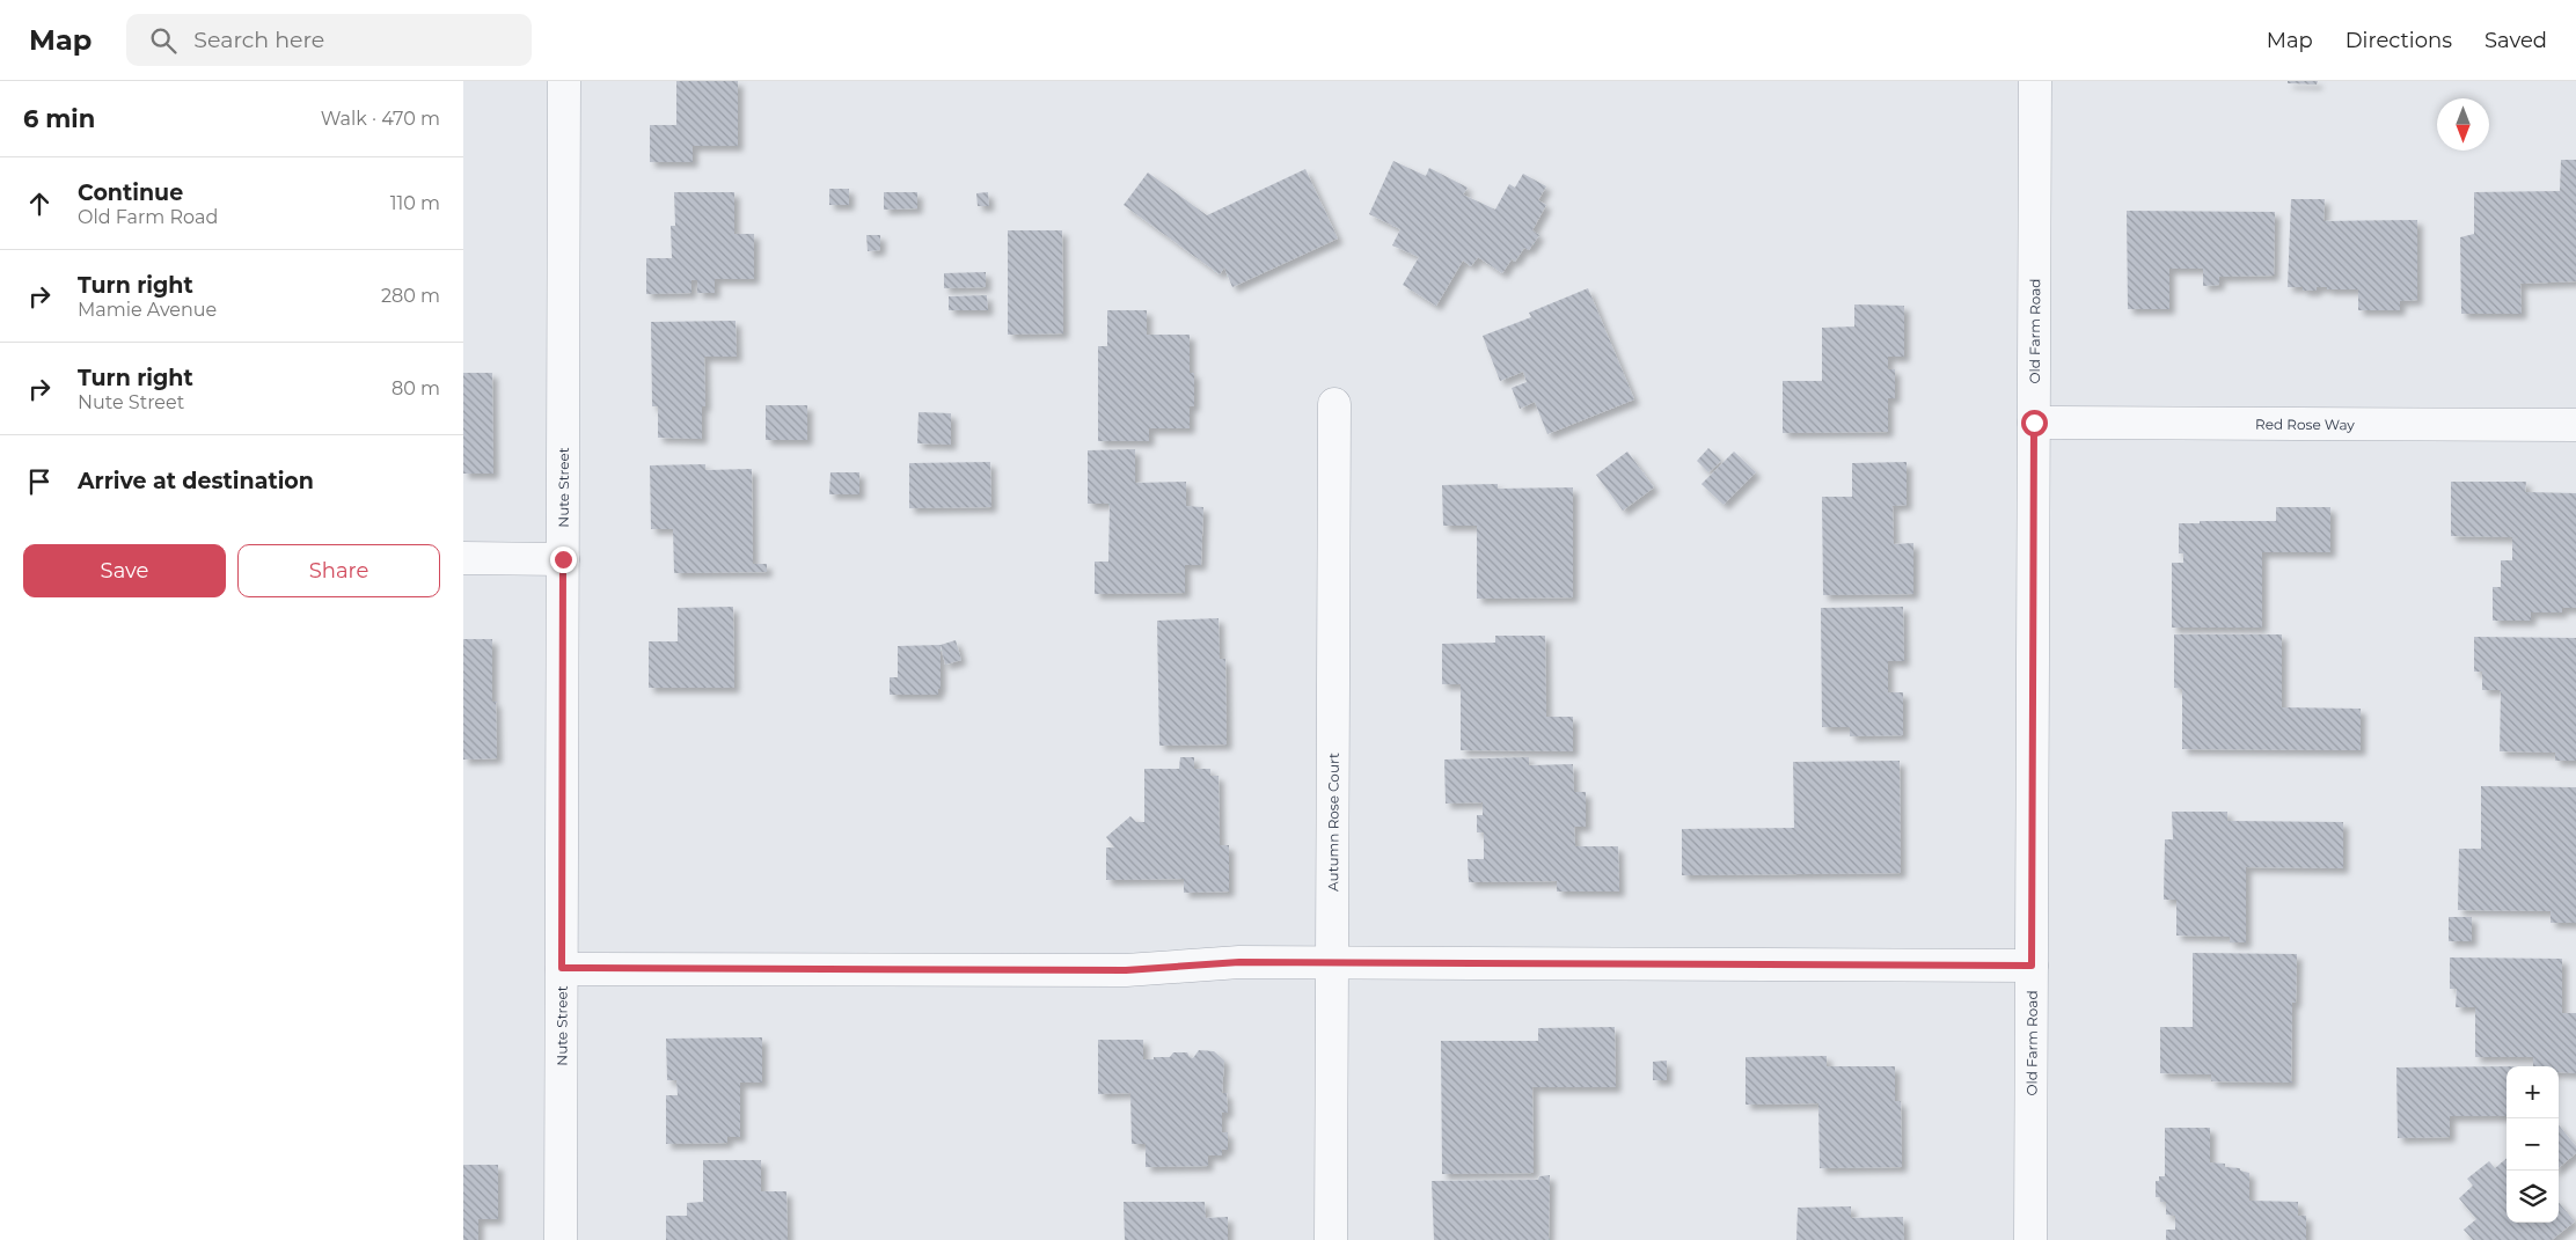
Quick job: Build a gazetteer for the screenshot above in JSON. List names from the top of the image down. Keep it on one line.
{"streets":{"street":["Old Farm Road","Red Rose Way","Nute Street","Autumn Rose Court"]},"crossings":[["Old Farm Road","Red Rose Way"]],"north":"bottom","page":{"header":"Map","search":"Search here","nav":["Map","Directions","Saved"],"heading":["6 min","Walk · 470 m"],"list":[["Continue","Old Farm Road","110 m"],["Turn right","Mamie Avenue","280 m"],["Turn right","Nute Street","80 m"],"Arrive at destination"],"buttons":["Save","Share"],"map_buttons":["+","−"]}}
